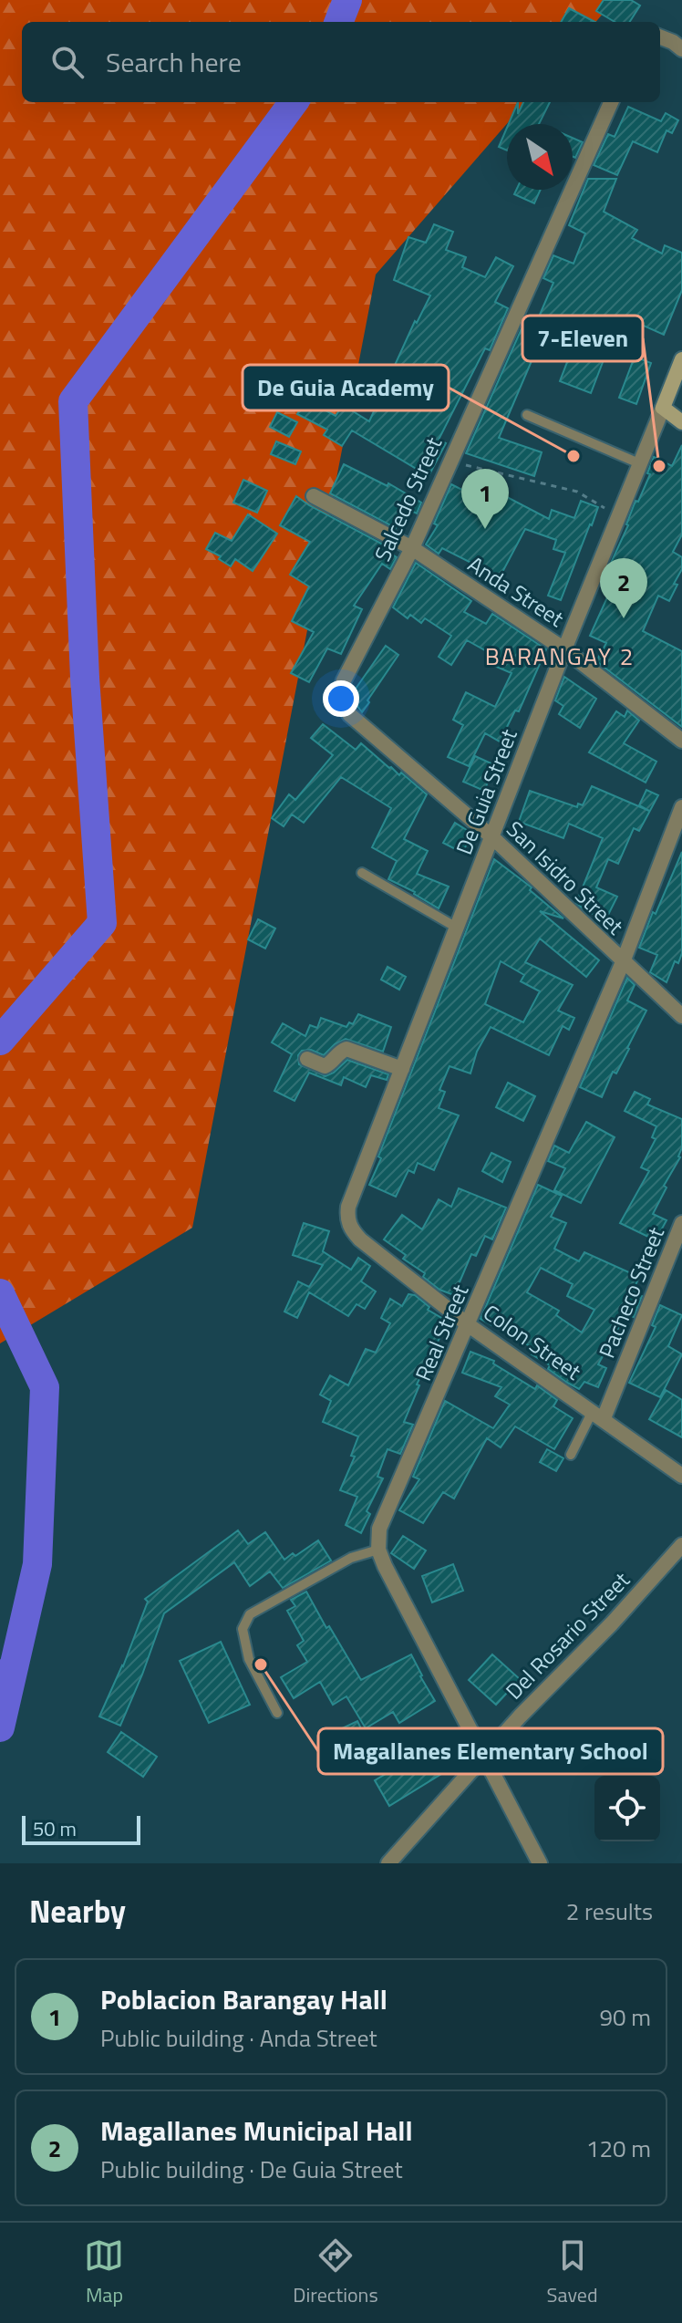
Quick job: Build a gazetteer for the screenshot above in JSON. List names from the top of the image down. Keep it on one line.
{"streets":{"main road":["De Guia Street"],"street":["Salcedo Street","Anda Street","San Isidro Street","Pacheco Street","Real Street","Colon Street","Del Rosario Street"]},"crossings":[["Salcedo Street","Anda Street"],["Salcedo Street","San Isidro Street"],["Anda Street","De Guia Street"],["De Guia Street","San Isidro Street"],["De Guia Street","Colon Street"],["San Isidro Street","Real Street"],["Pacheco Street","Colon Street"],["Real Street","Colon Street"]],"districts":["BARANGAY 2"],"places":["De Guia Academy","7-Eleven","Magallanes Elementary School"],"scale_bar":"50 m","north":"bottom right","page":{"search":"Search here","pins":["1","2"],"scale":"50 m","heading":["Nearby","2 results"],"list":[{"mark":"1","name":"Poblacion Barangay Hall","note":"Public building · Anda Street","value":"90 m"},{"mark":"2","name":"Magallanes Municipal Hall","note":"Public building · De Guia Street","value":"120 m"}],"nav":["Map","Directions","Saved"]}}
